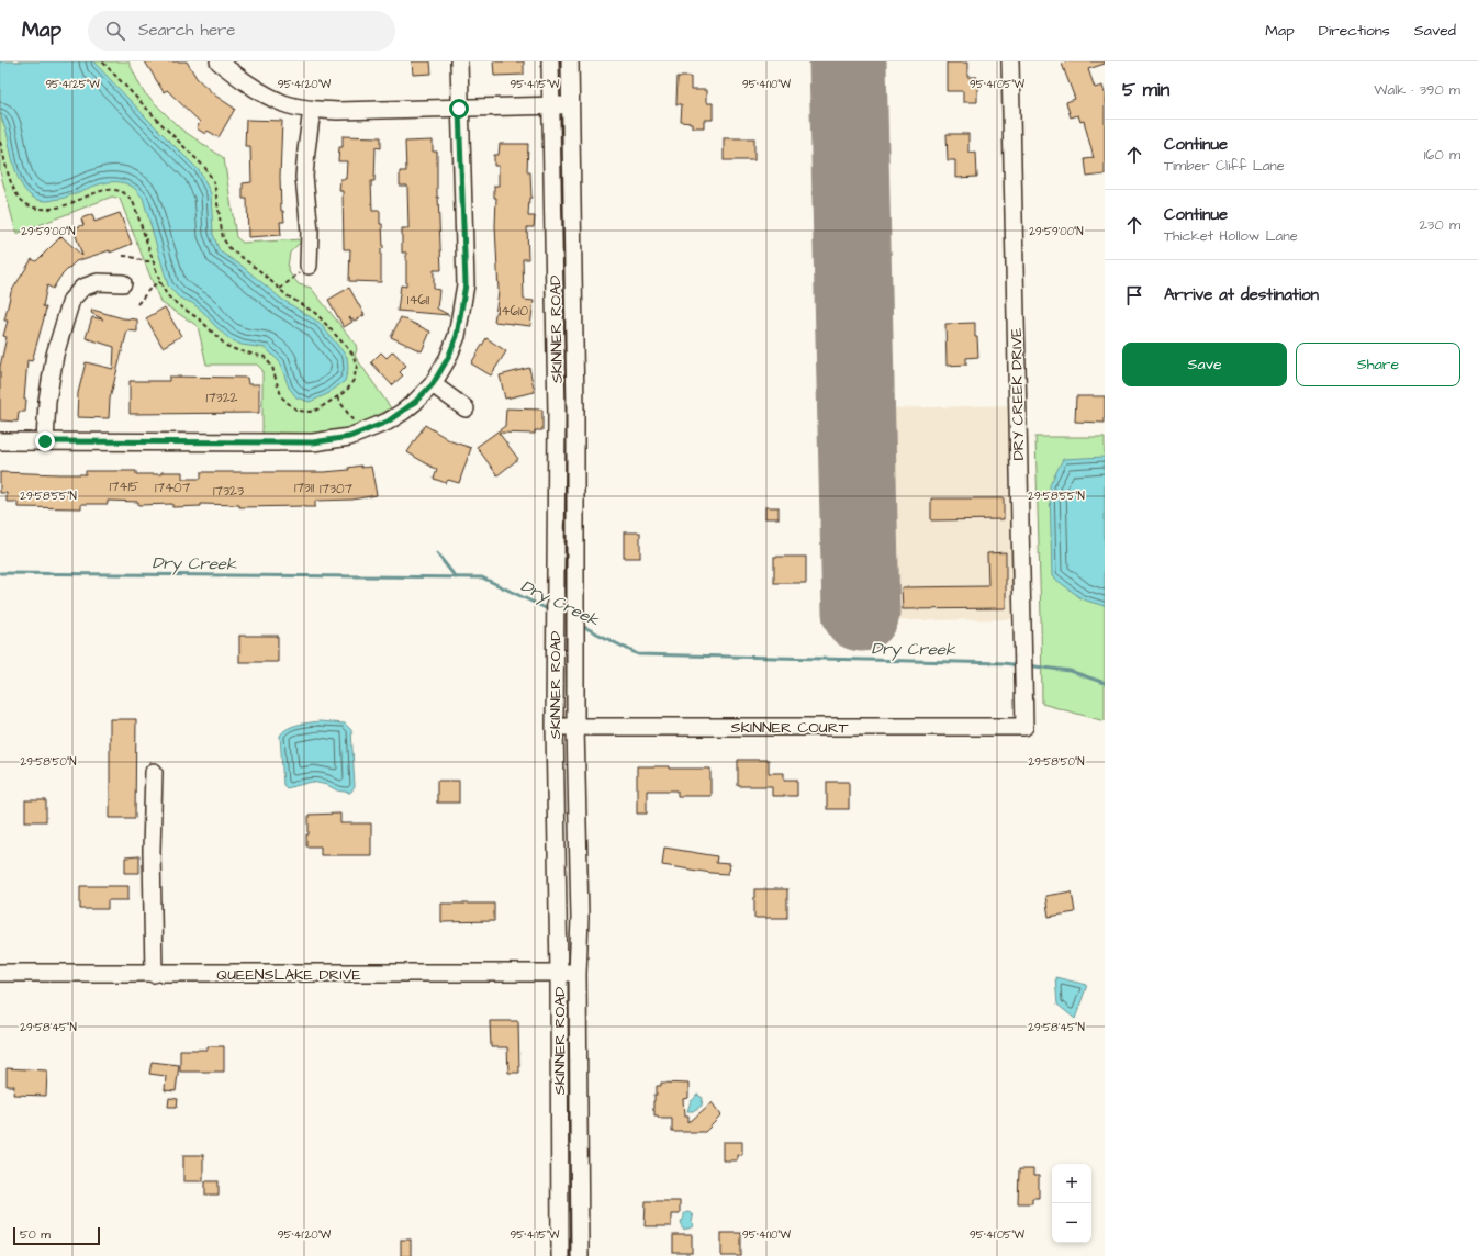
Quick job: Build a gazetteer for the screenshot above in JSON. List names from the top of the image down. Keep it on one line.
{"streets":{"street":["SKINNER ROAD","DRY CREEK DRIVE","SKINNER COURT","QUEENSLAKE DRIVE"]},"crossings":[["SKINNER ROAD","SKINNER COURT"],["SKINNER ROAD","QUEENSLAKE DRIVE"],["DRY CREEK DRIVE","SKINNER COURT"]],"water":["Dry Creek"],"house_numbers":["14611","14610","17322","17415","17407","17311","17307","17323"],"scale_bar":"50 m","page":{"header":"Map","search":"Search here","nav":["Map","Directions","Saved"],"heading":["5 min","Walk · 390 m"],"list":[["Continue","Timber Cliff Lane","160 m"],["Continue","Thicket Hollow Lane","230 m"],"Arrive at destination"],"buttons":["Save","Share"],"map_buttons":["+","−"],"scale":"50 m"},"coordinates":["95°41'25\"W","95°41'20\"W","95°41'15\"W","95°41'10\"W","95°41'05\"W","29°59'00\"N","29°58'55\"N","29°58'50\"N","29°58'45\"N"]}
